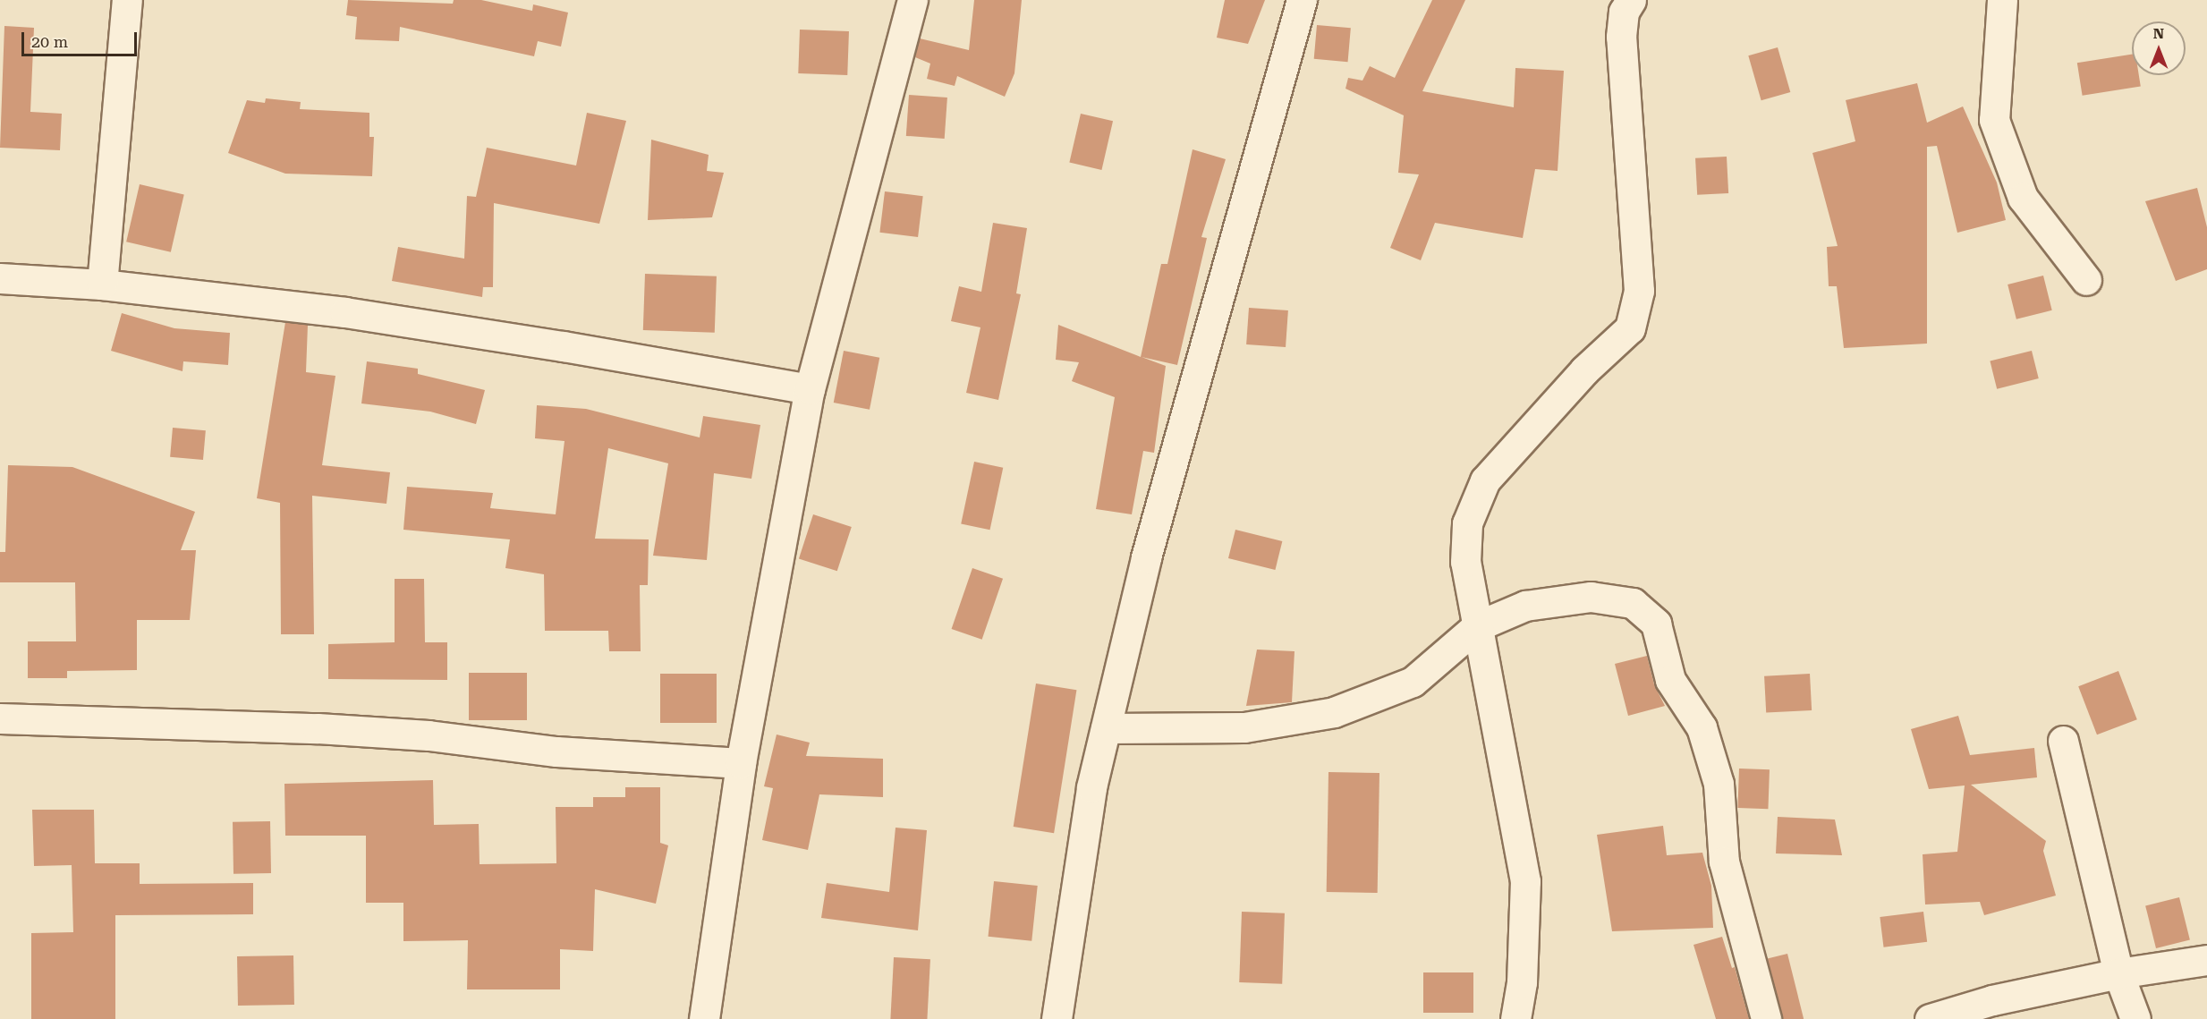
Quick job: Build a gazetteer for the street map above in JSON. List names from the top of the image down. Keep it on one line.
{"scale_bar":"20 m","north":"top"}
